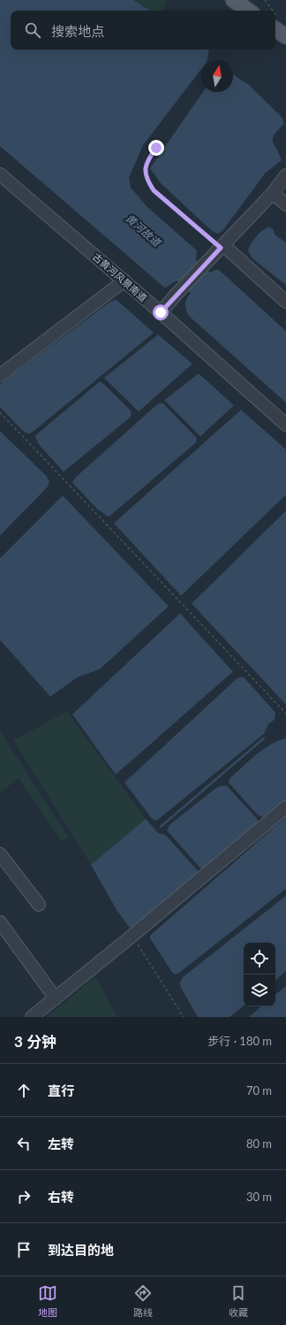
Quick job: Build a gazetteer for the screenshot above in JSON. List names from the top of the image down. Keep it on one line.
{"streets":{"street":["古黄河风景南道"]},"water":["黄河故道"],"north":"top","page":{"search":"搜索地点","heading":["3 分钟","步行 · 180 m"],"list":[["直行","70 m"],["左转","80 m"],["右转","30 m"],"到达目的地"],"nav":["地图","路线","收藏"]}}
